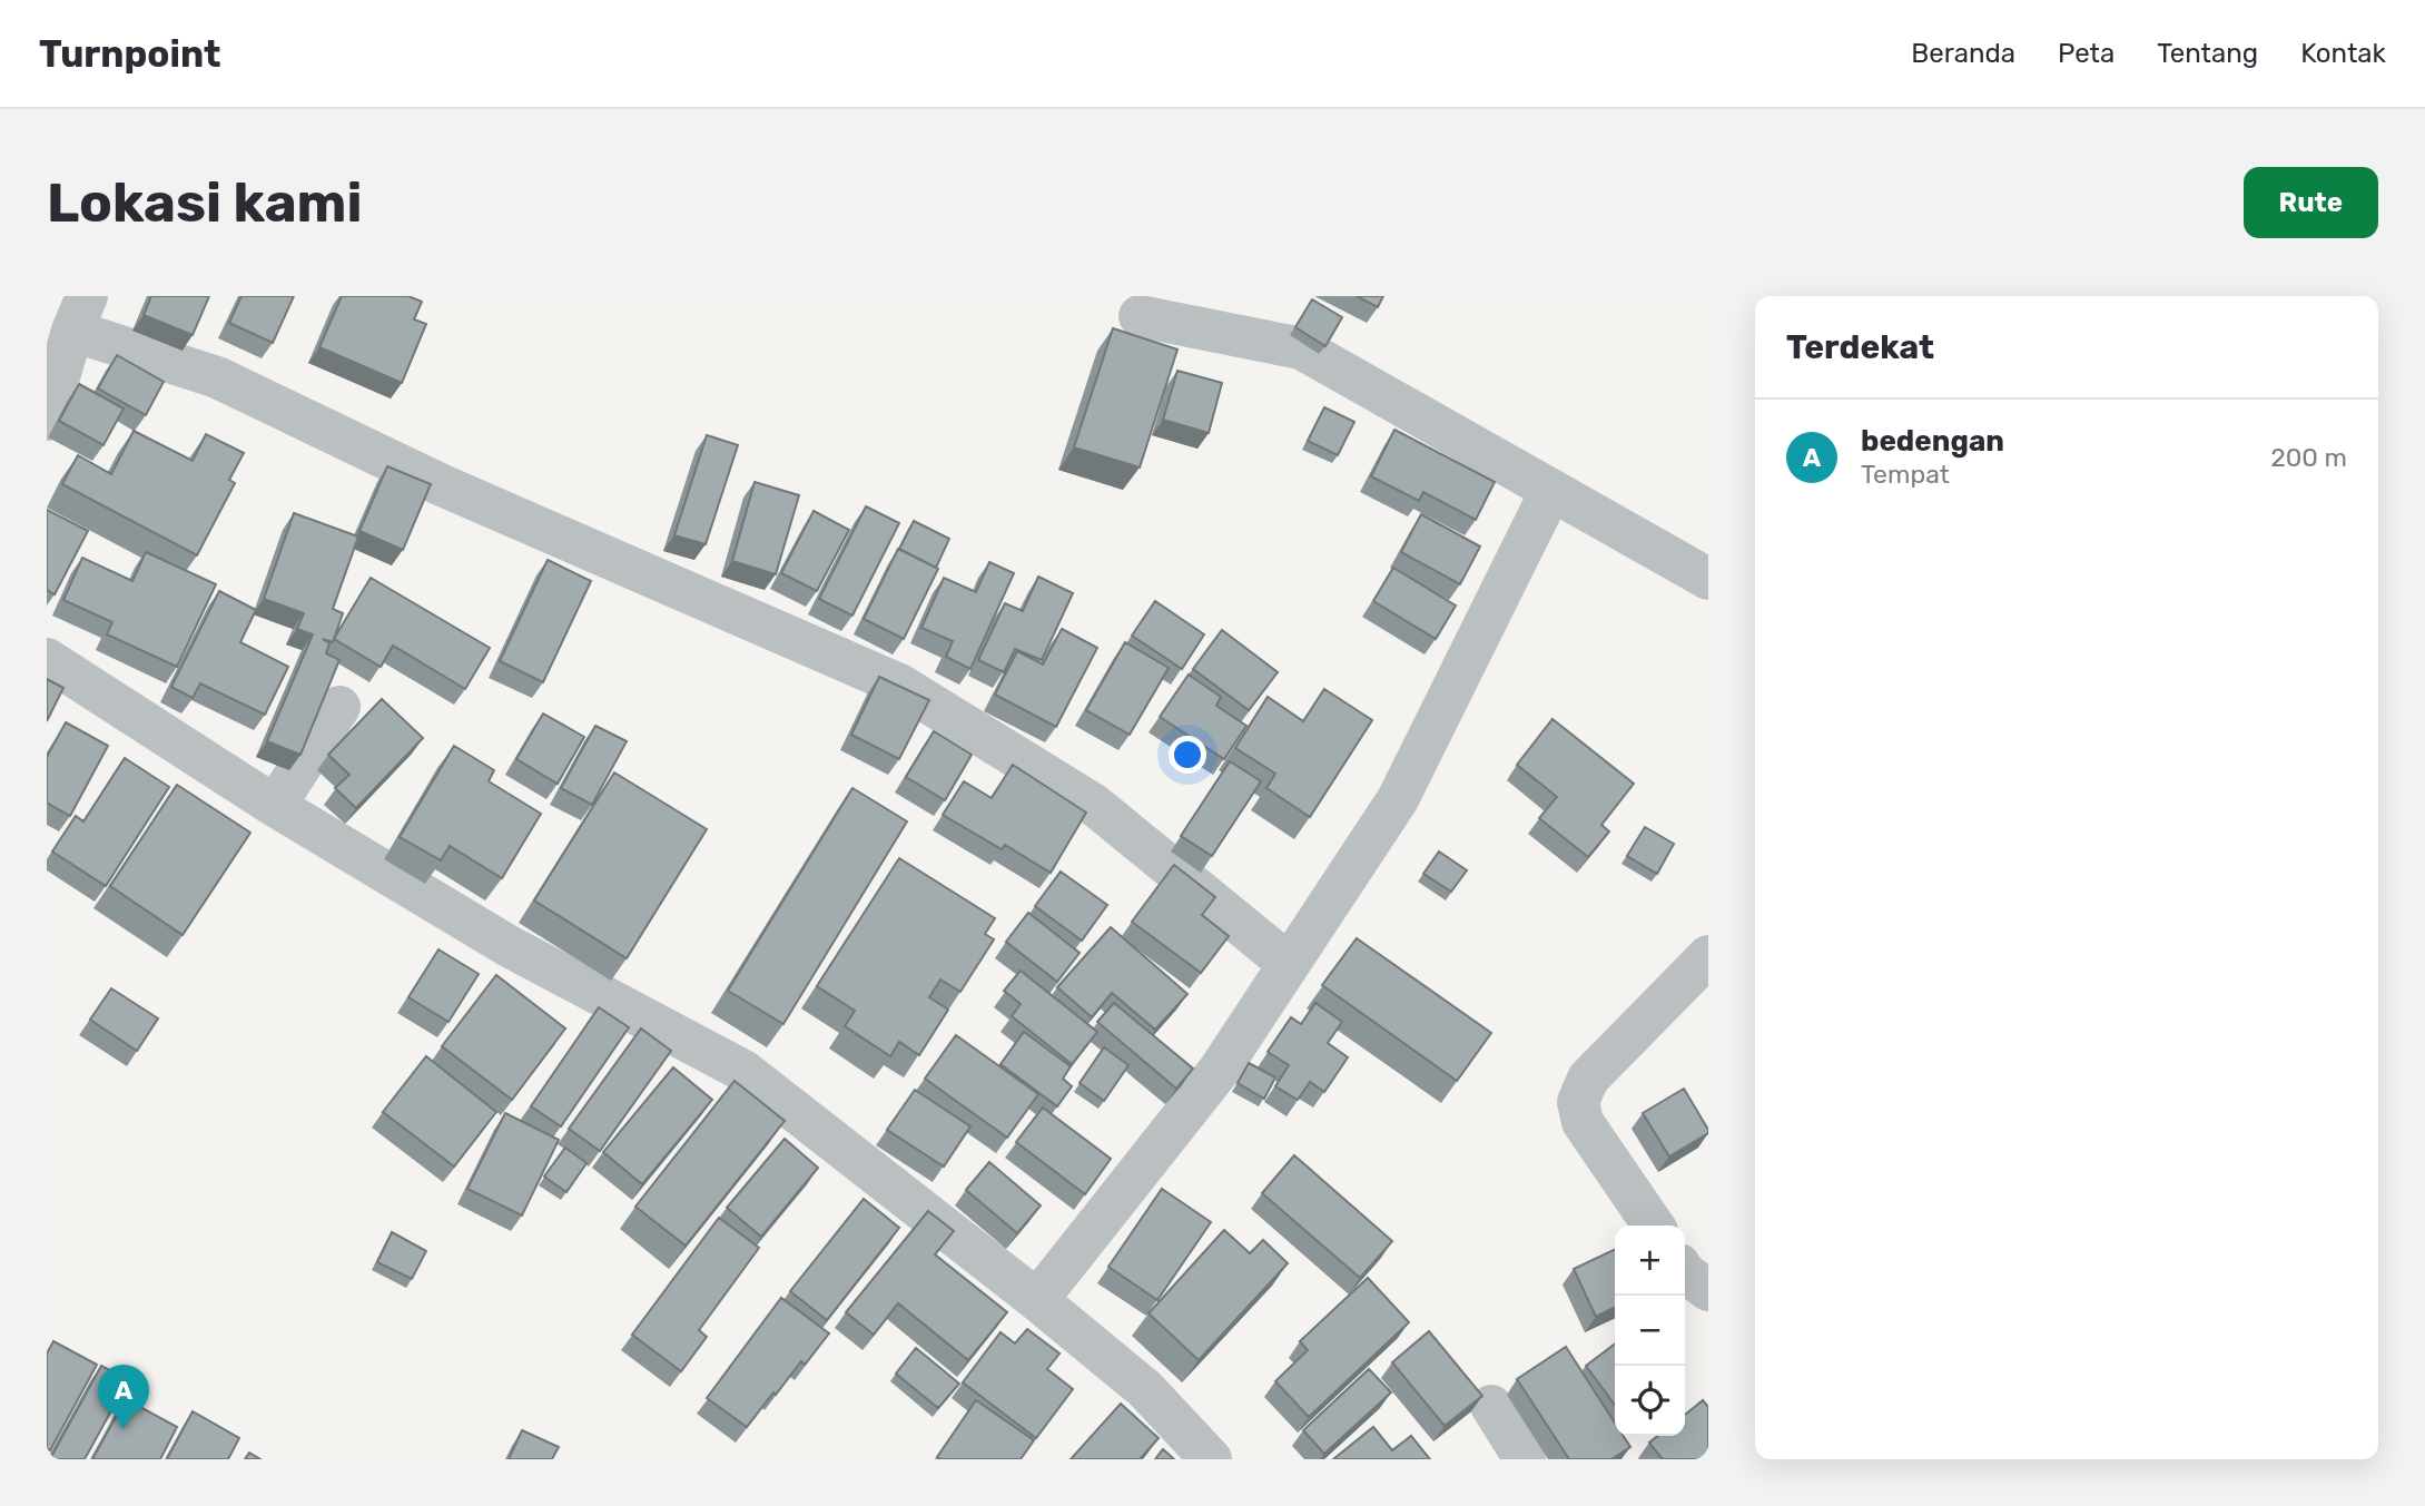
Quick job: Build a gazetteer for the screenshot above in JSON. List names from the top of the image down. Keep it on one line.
{"page":{"header":"Turnpoint","nav":["Beranda","Peta","Tentang","Kontak"],"buttons":"Rute","title":"Lokasi kami","heading":"Terdekat","list":[{"mark":"A","name":"bedengan","note":"Tempat","value":"200 m"}],"map_buttons":["+","−"],"pins":"A"}}
